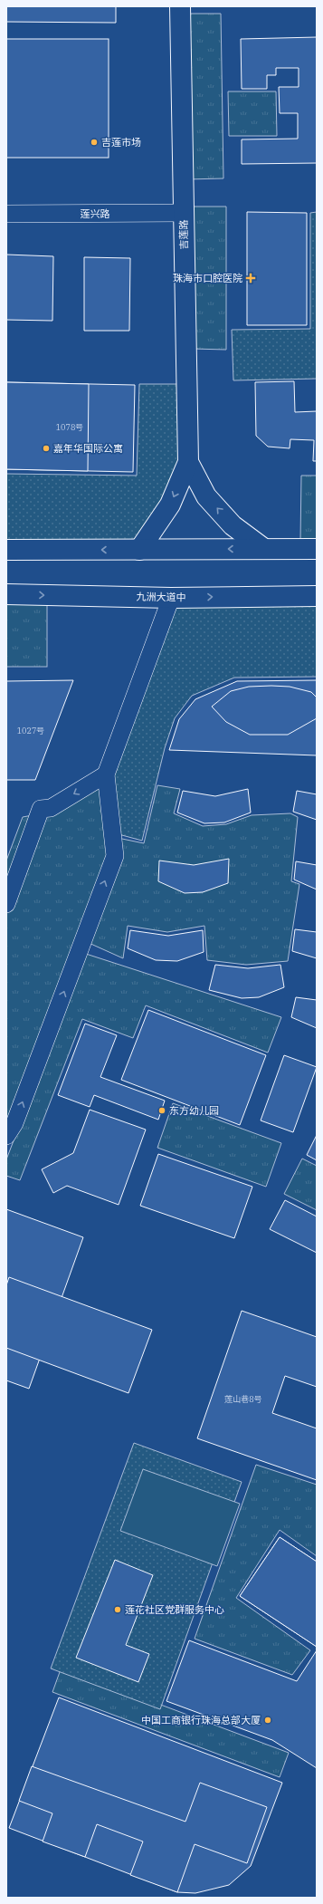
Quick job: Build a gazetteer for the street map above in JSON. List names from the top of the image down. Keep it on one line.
{"streets":{"main road":["吉莲路","九洲大道中"],"street":["莲兴路"]},"crossings":[["莲兴路","吉莲路"]],"places":{"other":["吉莲市场","嘉年华国际公寓","东方幼儿园","莲花社区党群服务中心","中国工商银行珠海总部大厦"],"health":["珠海市口腔医院"]},"house_numbers":["1078号","1027号","莲山巷8号"]}
